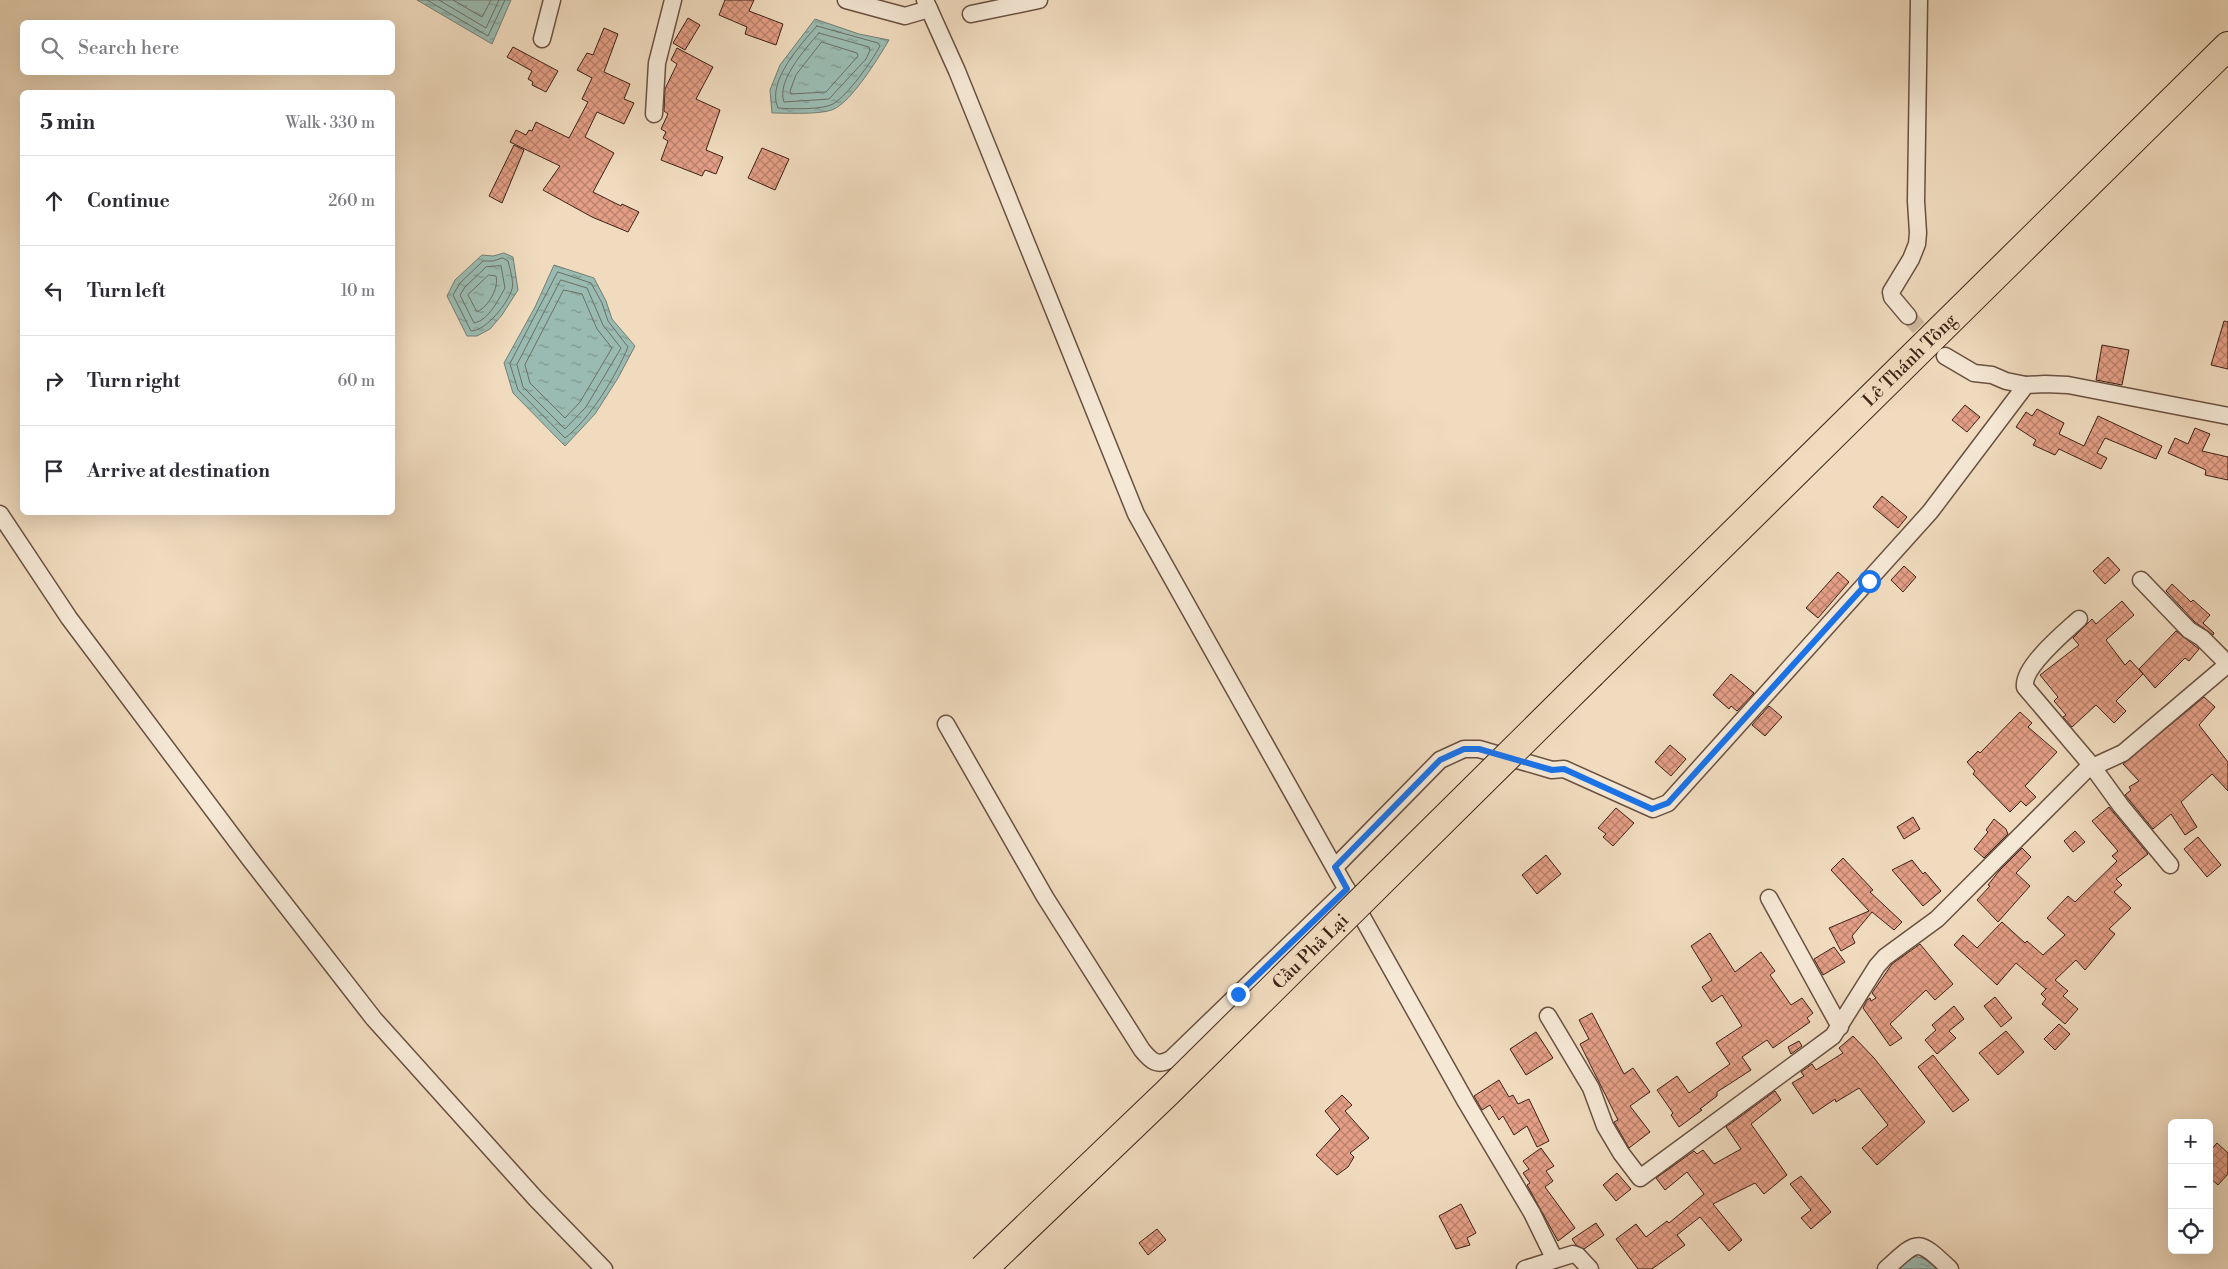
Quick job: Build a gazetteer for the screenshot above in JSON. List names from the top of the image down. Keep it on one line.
{"streets":{"highway":["Lê Thánh Tông","Cầu Phả Lại"]},"crossings":[["Lê Thánh Tông","Cầu Phả Lại"]],"page":{"search":"Search here","heading":["5 min","Walk · 330 m"],"list":[["Continue","260 m"],["Turn left","10 m"],["Turn right","60 m"],"Arrive at destination"],"map_buttons":["+","−"]}}
